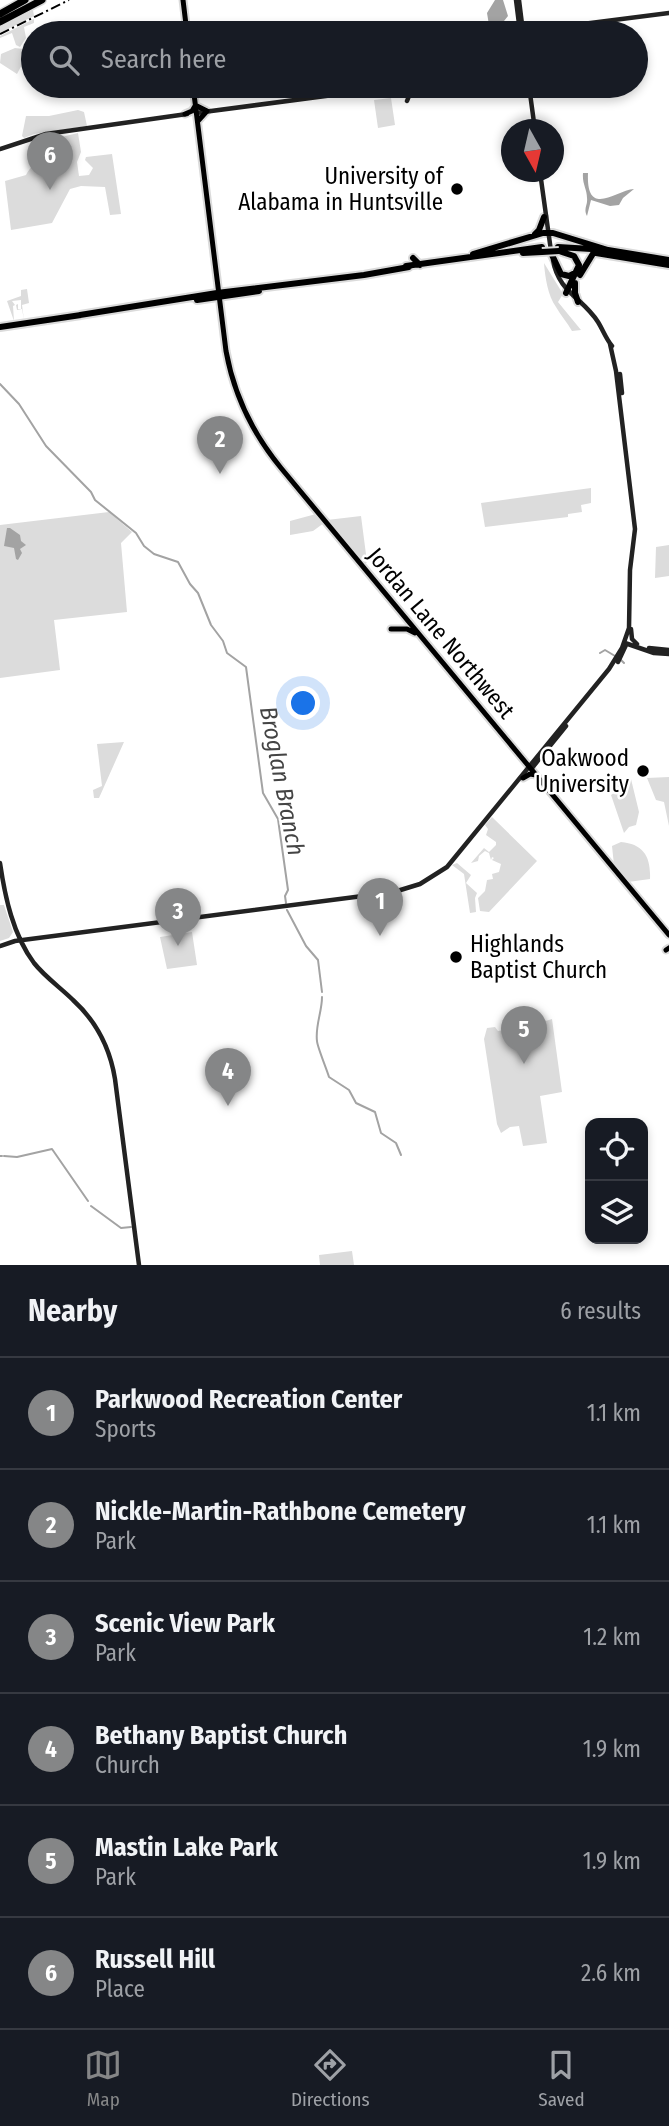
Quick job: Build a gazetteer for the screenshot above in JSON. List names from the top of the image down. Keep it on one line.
{"streets":{"main road":["Jordan Lane Northwest"]},"water":["Broglan Branch"],"places":["University of Alabama in Huntsville","Oakwood University","Highlands Baptist Church"],"north":"bottom","page":{"search":"Search here","pins":["6","2","1","3","5","4"],"heading":["Nearby","6 results"],"list":[{"mark":"1","name":"Parkwood Recreation Center","note":"Sports","value":"1.1 km"},{"mark":"2","name":"Nickle-Martin-Rathbone Cemetery","note":"Park","value":"1.1 km"},{"mark":"3","name":"Scenic View Park","note":"Park","value":"1.2 km"},{"mark":"4","name":"Bethany Baptist Church","note":"Church","value":"1.9 km"},{"mark":"5","name":"Mastin Lake Park","note":"Park","value":"1.9 km"},{"mark":"6","name":"Russell Hill","note":"Place","value":"2.6 km"}],"nav":["Map","Directions","Saved"]}}
